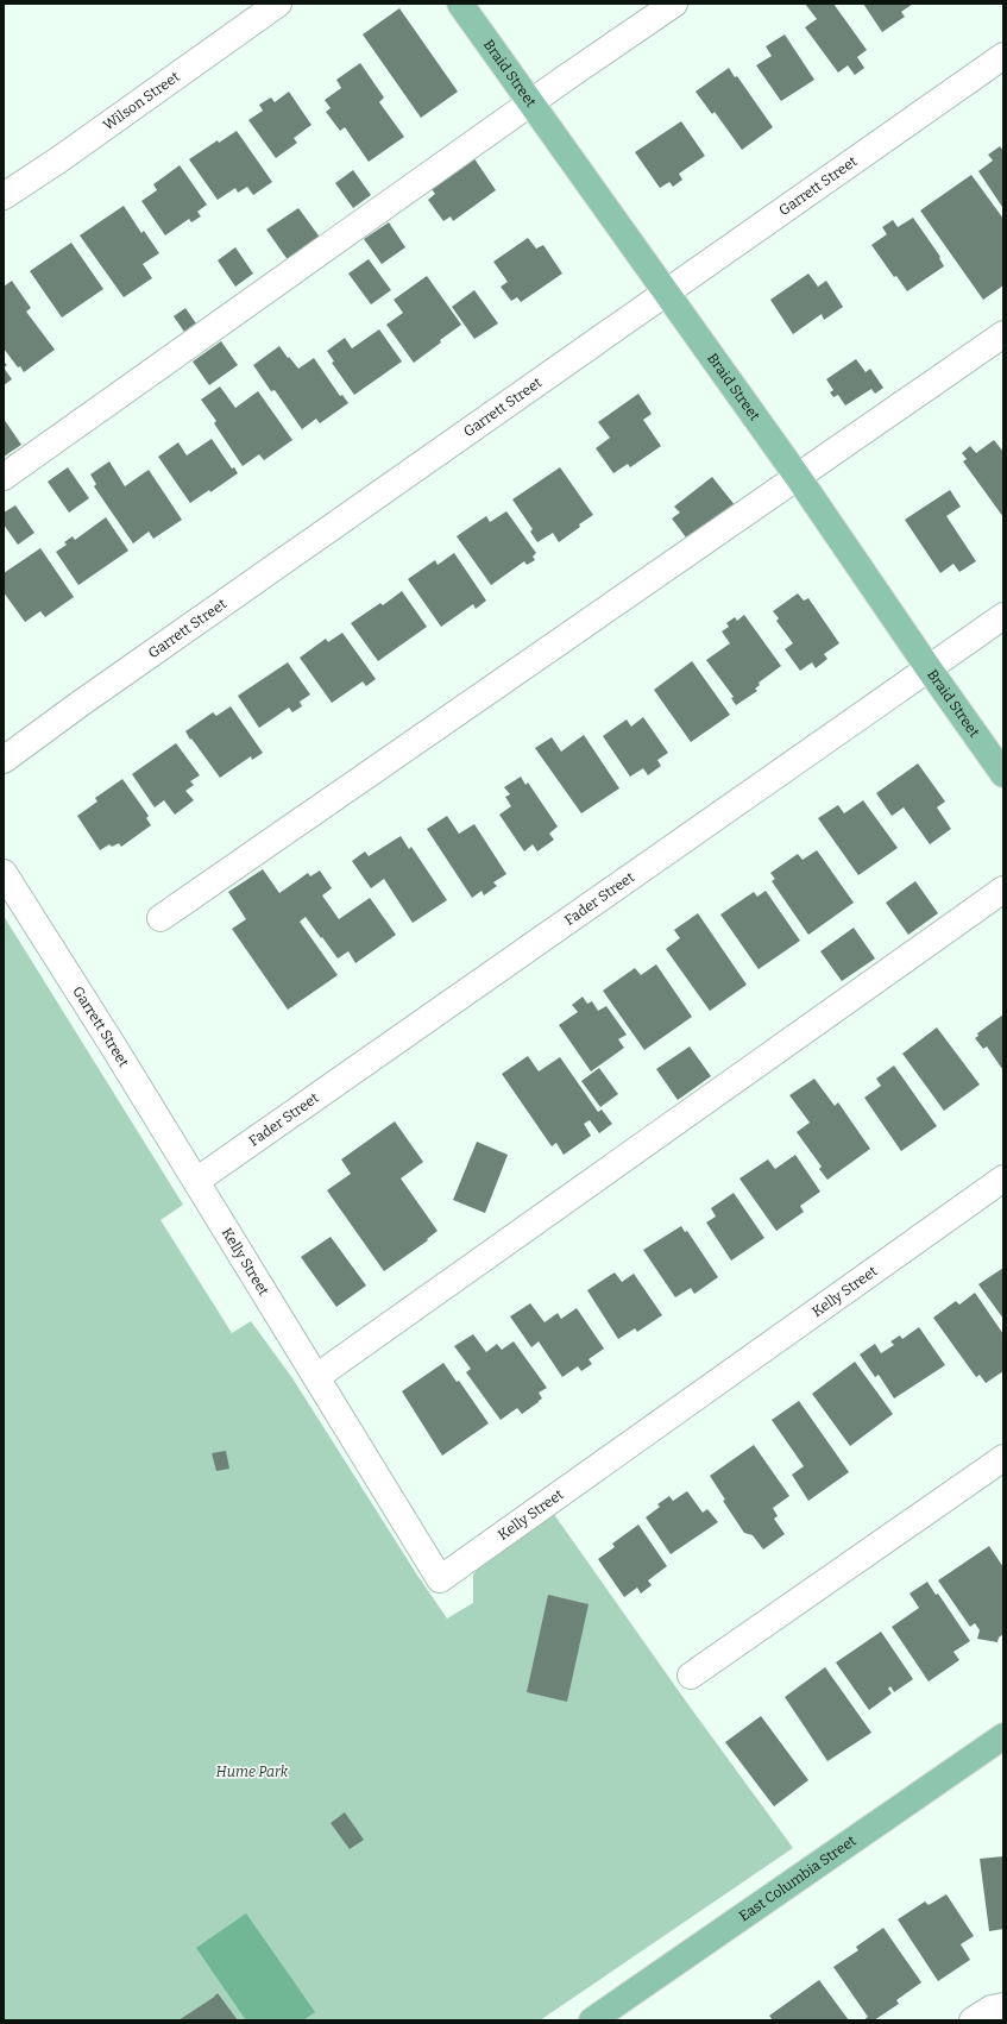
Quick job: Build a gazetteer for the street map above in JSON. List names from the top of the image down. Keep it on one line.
{"streets":{"main road":["Braid Street","East Columbia Street"],"street":["Wilson Street","Garrett Street","Fader Street","Kelly Street"]},"crossings":[["Braid Street","Garrett Street"],["Braid Street","Fader Street"],["Garrett Street","Fader Street"],["Garrett Street","Kelly Street"],["Fader Street","Kelly Street"]],"parks":["Hume Park"]}
